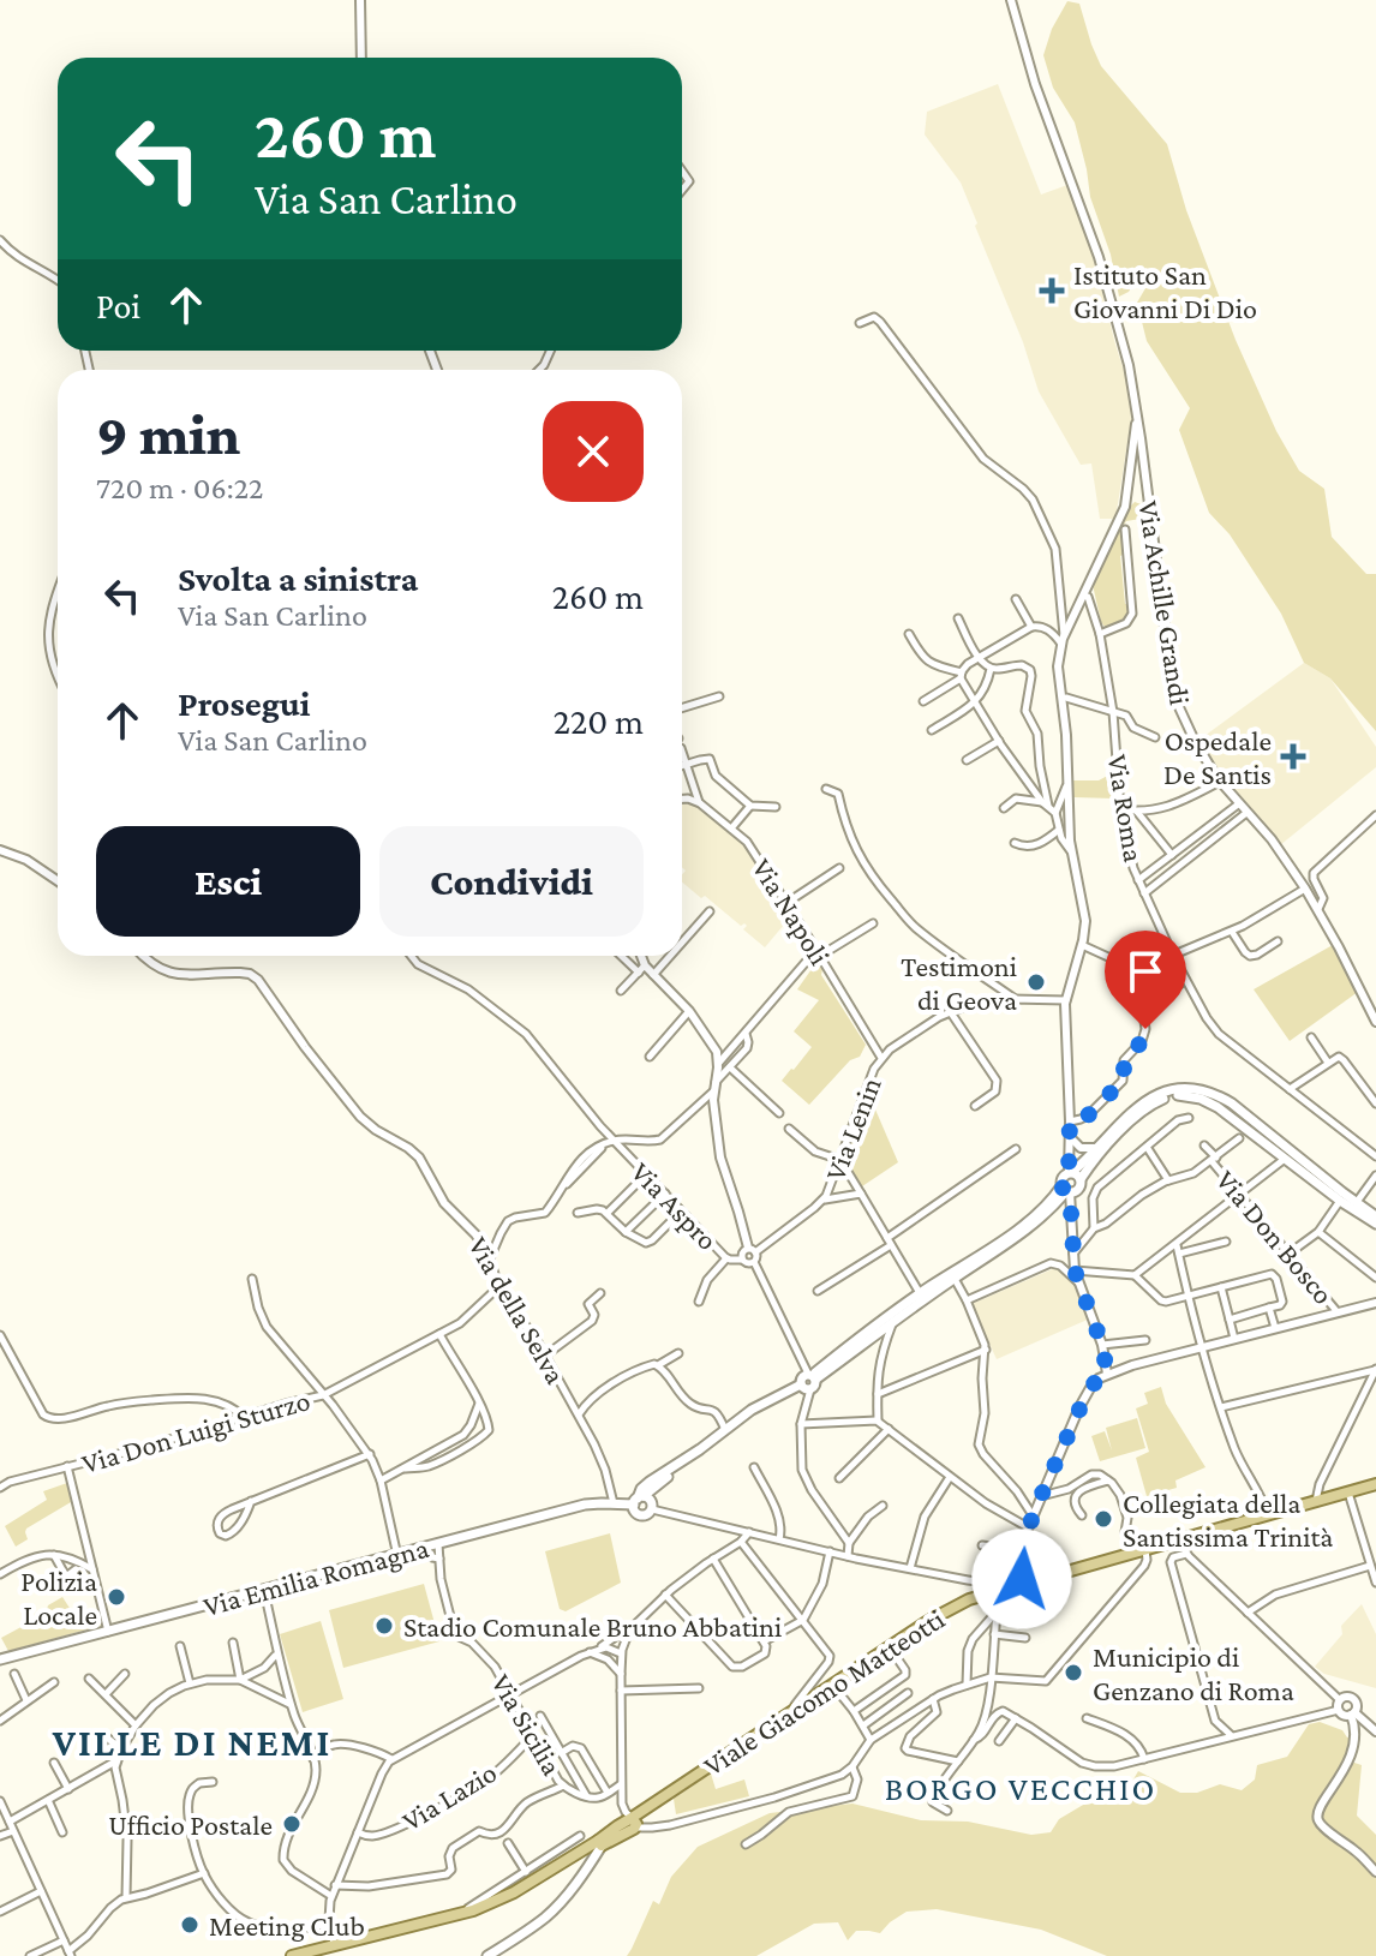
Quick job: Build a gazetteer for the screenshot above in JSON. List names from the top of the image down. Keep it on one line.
{"streets":{"main road":["Via Emilia Romagna","Viale Giacomo Matteotti"],"street":["Via Achille Grandi","Via Roma","Via Napoli","Via Lenin","Via Aspro","Via Don Bosco","Via della Selva","Via Don Luigi Sturzo","Via Sicilia","Via Lazio"]},"crossings":[["Via Napoli","Via Lenin"],["Via della Selva","Via Don Luigi Sturzo"],["Via della Selva","Via Emilia Romagna"],["Via Emilia Romagna","Via Sicilia"],["Via Sicilia","Via Lazio"]],"districts":["VILLE DI NEMI","BORGO VECCHIO"],"places":{"health":["Istituto San Giovanni Di Dio","Ospedale De Santis"],"other":["Testimoni di Geova","Collegiata della Santissima Trinità","Polizia Locale","Stadio Comunale Bruno Abbatini","Municipio di Genzano di Roma","Ufficio Postale","Meeting Club"]},"page":{"turn":["260 m","Via San Carlino"],"then":"Poi","heading":["9 min","720 m · 06:22"],"list":[{"name":"Svolta a sinistra","note":"Via San Carlino","value":"260 m"},{"name":"Prosegui","note":"Via San Carlino","value":"220 m"}],"buttons":["Esci","Condividi"]}}
